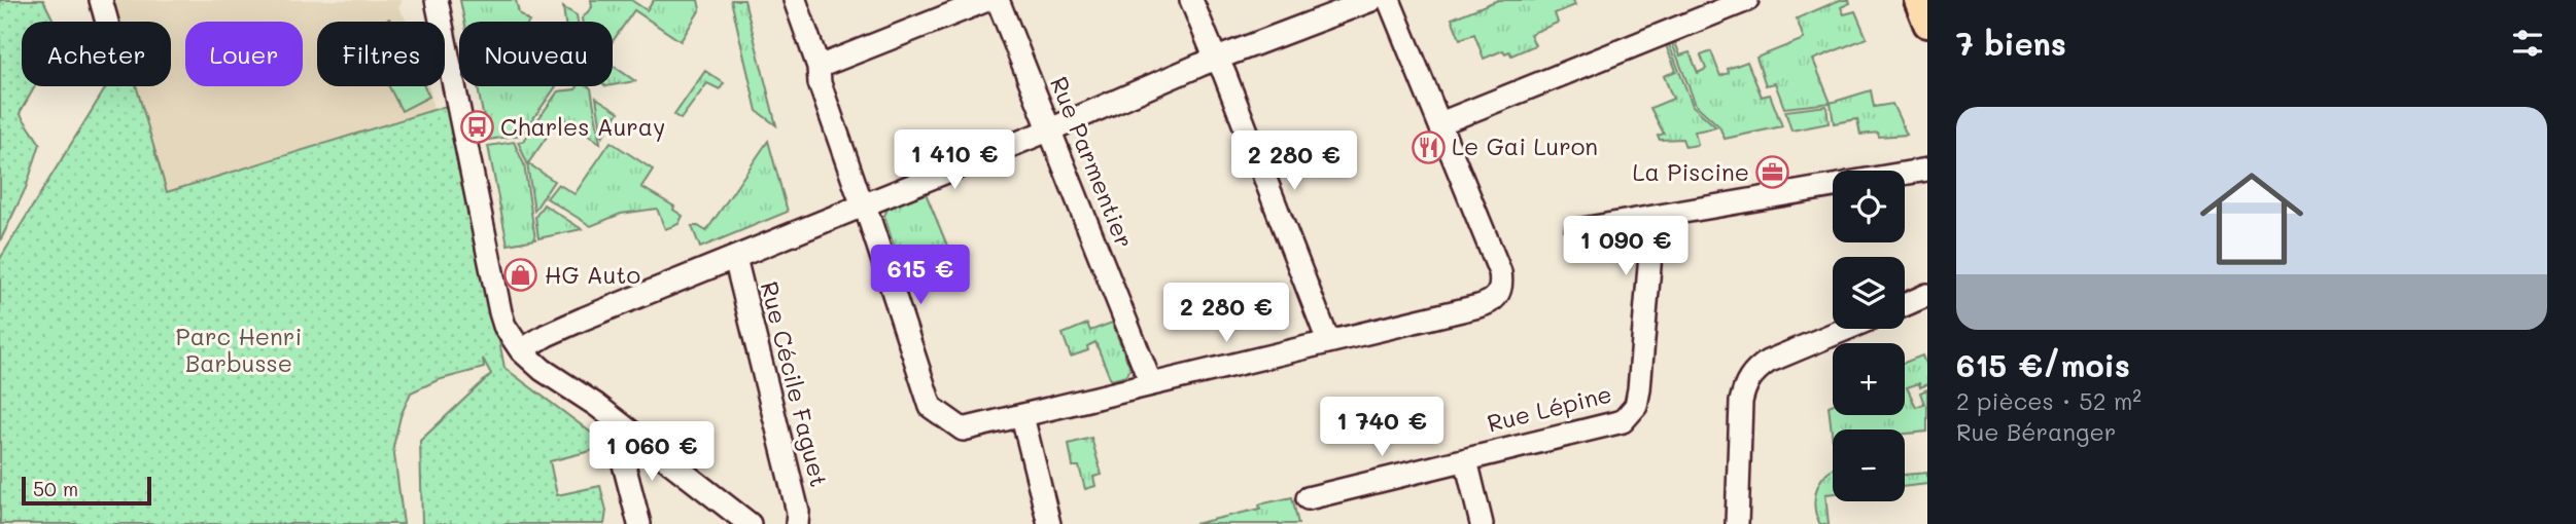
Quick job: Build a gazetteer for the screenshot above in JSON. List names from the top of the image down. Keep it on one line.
{"streets":{"street":["Rue Parmentier","Rue Cécile Faguet","Rue Lépine"]},"parks":["Parc Henri Barbusse"],"places":{"bus stop":["Charles Auray"],"restaurant":["Le Gai Luron"],"office":["La Piscine"],"shop":["HG Auto"]},"scale_bar":"50 m","page":{"heading":"7 biens","chip":["Acheter","Louer","Filtres","Nouveau"],"list":[{"name":"615 €/mois","note":"2 pièces · 52 m² · Rue Béranger"}],"price":["1 410 €","2 280 €","1 090 €","615 €","2 280 €","1 740 €","1 060 €"],"map_buttons":["+","−"],"scale":"50 m"}}
